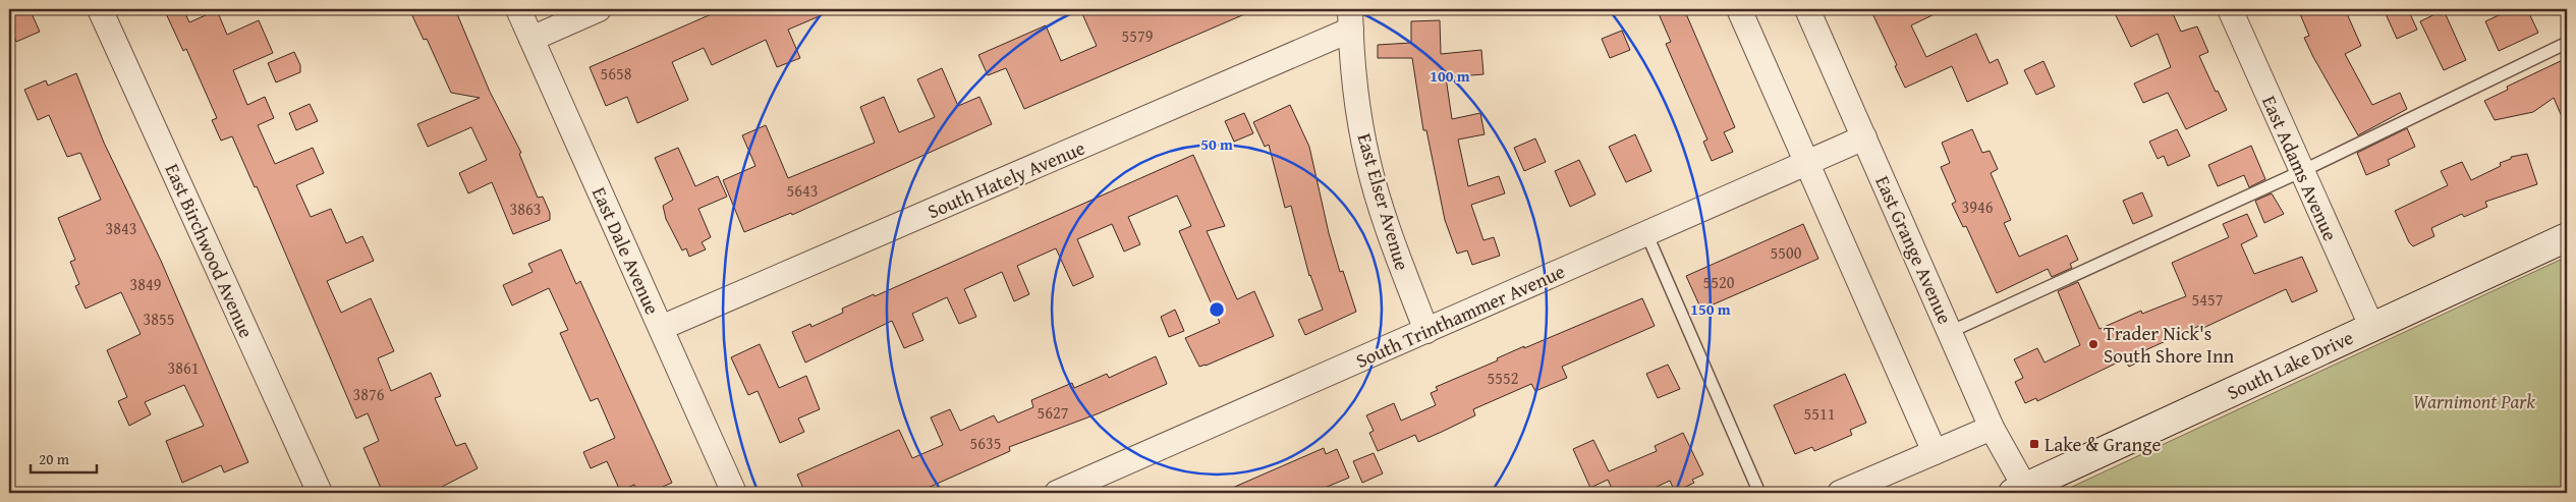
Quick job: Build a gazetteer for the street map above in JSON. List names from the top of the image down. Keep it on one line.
{"streets":{"main road":["South Lake Drive"],"street":["East Adams Avenue","South Hately Avenue","East Elser Avenue","East Grange Avenue","East Birchwood Avenue","East Dale Avenue","South Trinthammer Avenue"]},"crossings":[["East Adams Avenue","South Lake Drive"],["South Hately Avenue","East Elser Avenue"],["South Hately Avenue","East Dale Avenue"],["East Elser Avenue","South Trinthammer Avenue"],["East Grange Avenue","South Trinthammer Avenue"],["East Grange Avenue","South Lake Drive"]],"parks":["Warnimont Park"],"places":{"other":["Trader Nick's South Shore Inn"],"transit":["Lake & Grange"]},"house_numbers":["5579","5658","5643","3946","3863","3843","5500","5520","3849","5457","3855","3861","5552","3876","5627","5511","5635"],"scale_bar":"20 m","rings":["100 m","50 m","150 m"]}
